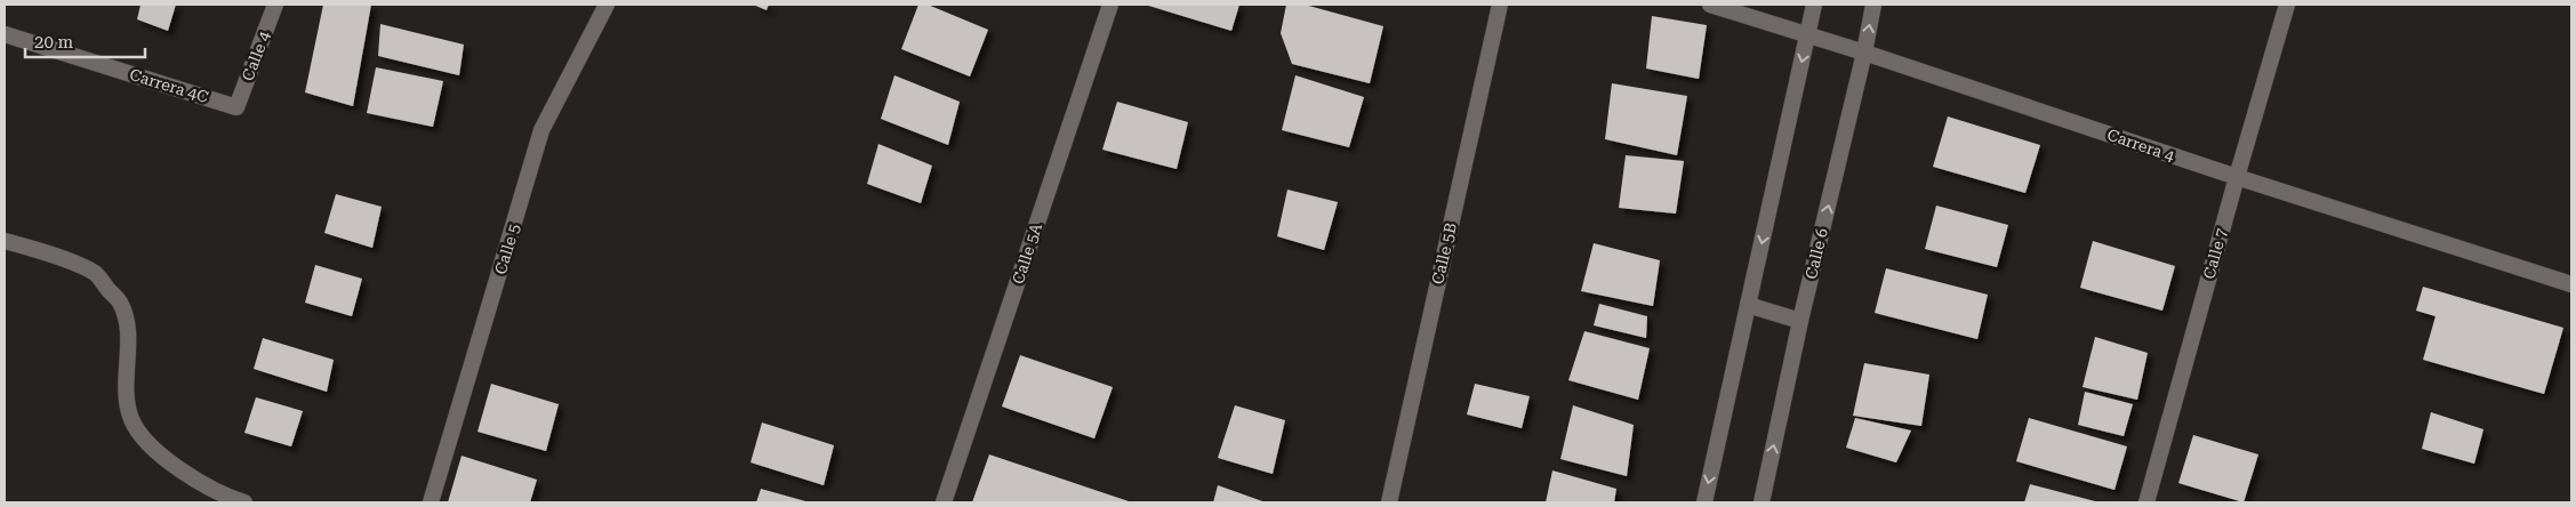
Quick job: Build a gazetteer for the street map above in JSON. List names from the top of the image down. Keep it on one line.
{"streets":{"street":["Calle 4","Carrera 4C","Carrera 4","Calle 5","Calle 5A","Calle 5B","Calle 6","Calle 7"]},"crossings":[["Calle 4","Carrera 4C"],["Carrera 4","Calle 6"],["Carrera 4","Calle 7"]],"scale_bar":"20 m"}
